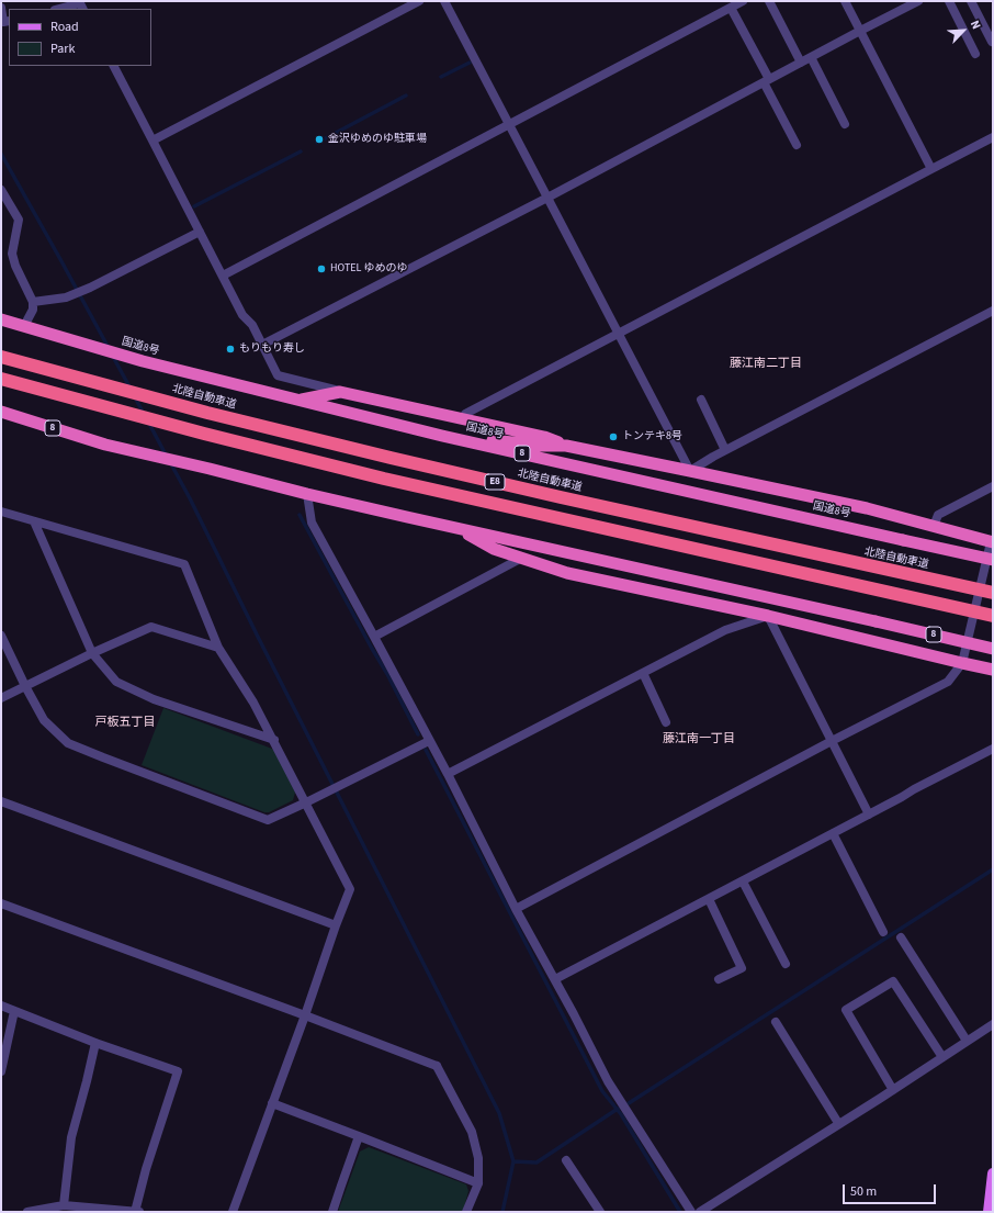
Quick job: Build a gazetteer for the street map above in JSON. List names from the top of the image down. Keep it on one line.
{"streets":{"highway":["国道8号","北陸自動車道","8","E8"]},"districts":["藤江南二丁目","戸板五丁目","藤江南一丁目"],"places":["金沢ゆめのゆ駐車場","HOTEL ゆめのゆ","もりもり寿し","トンテキ8号"],"legend":["Road","Park"],"scale_bar":"50 m","north":"top right"}
